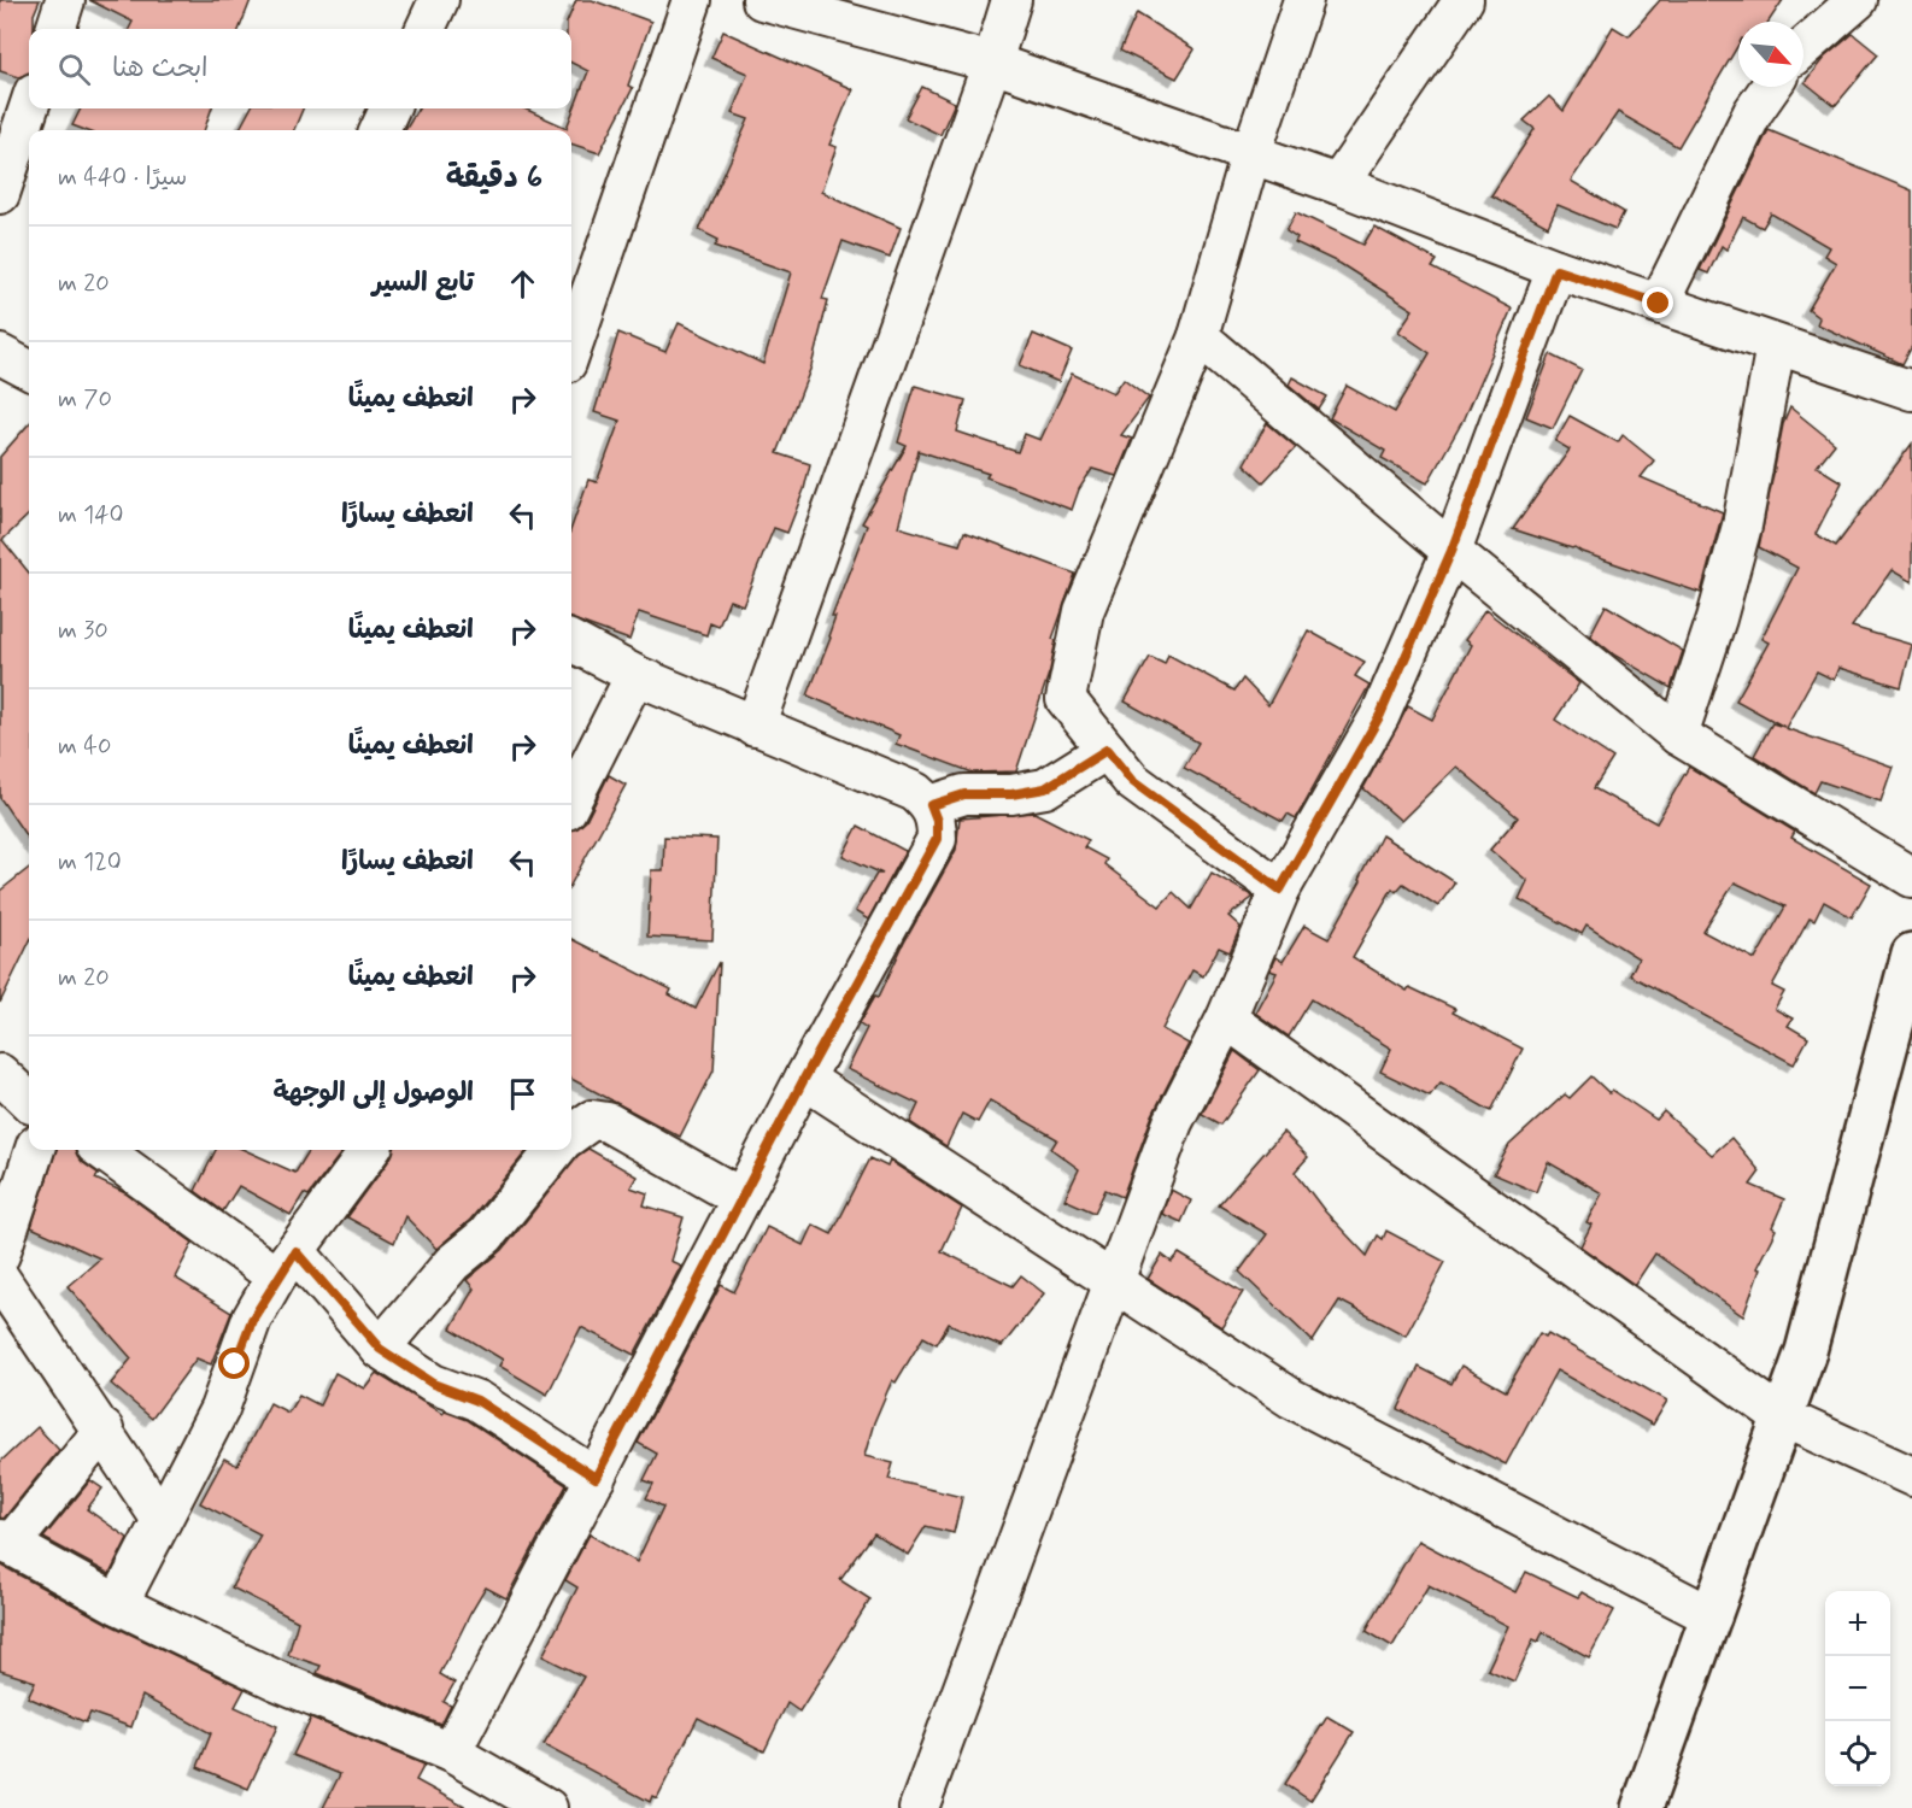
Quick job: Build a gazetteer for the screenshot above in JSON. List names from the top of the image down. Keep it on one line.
{"north":"bottom right","page":{"search":"ابحث هنا","heading":["6 دقيقة","سيرًا · 440 m"],"list":[["تابع السير","20 m"],["انعطف يمينًا","70 m"],["انعطف يسارًا","140 m"],["انعطف يمينًا","30 m"],["انعطف يمينًا","40 m"],["انعطف يسارًا","120 m"],["انعطف يمينًا","20 m"],"الوصول إلى الوجهة"],"map_buttons":["+","−"]}}
